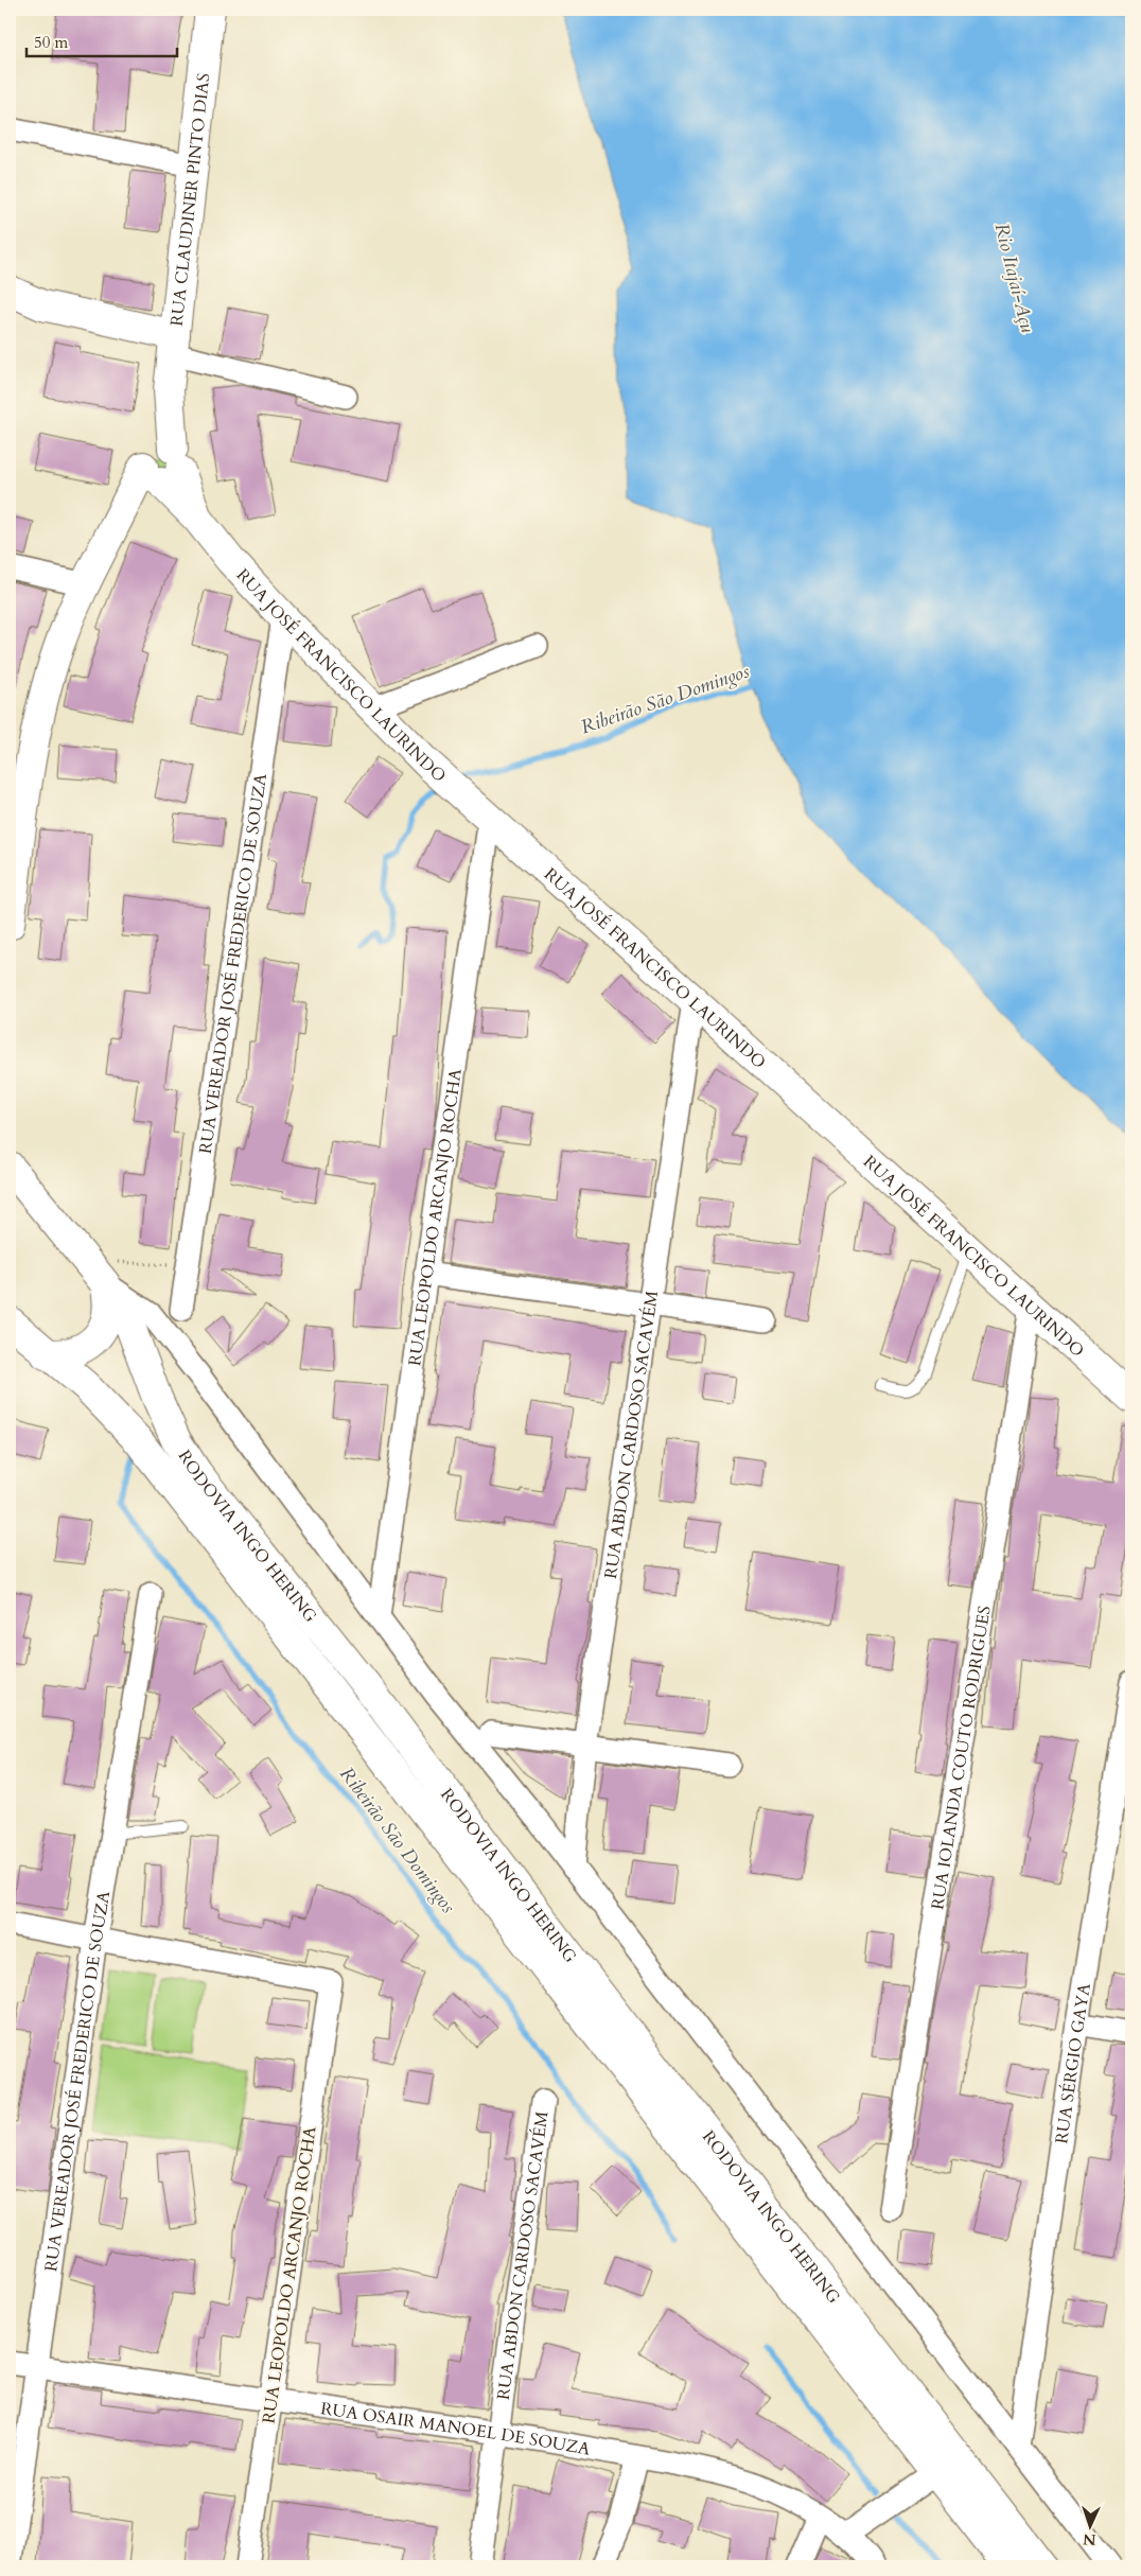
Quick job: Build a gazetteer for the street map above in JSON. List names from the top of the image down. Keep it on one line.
{"streets":{"main road":["RUA CLAUDINER PINTO DIAS","RUA JOSÉ FRANCISCO LAURINDO","RODOVIA INGO HERING"],"street":["RUA VEREADOR JOSÉ FREDERICO DE SOUZA","RUA LEOPOLDO ARCANJO ROCHA","RUA ABDON CARDOSO SACAVÉM","RUA IOLANDA COUTO RODRIGUES","RUA SÉRGIO GAYA","RUA OSAIR MANOEL DE SOUZA"]},"crossings":[["RUA CLAUDINER PINTO DIAS","RUA JOSÉ FRANCISCO LAURINDO"],["RUA JOSÉ FRANCISCO LAURINDO","RUA VEREADOR JOSÉ FREDERICO DE SOUZA"],["RUA JOSÉ FRANCISCO LAURINDO","RUA LEOPOLDO ARCANJO ROCHA"],["RUA JOSÉ FRANCISCO LAURINDO","RUA ABDON CARDOSO SACAVÉM"],["RUA JOSÉ FRANCISCO LAURINDO","RUA IOLANDA COUTO RODRIGUES"],["RUA VEREADOR JOSÉ FREDERICO DE SOUZA","RUA LEOPOLDO ARCANJO ROCHA"],["RUA VEREADOR JOSÉ FREDERICO DE SOUZA","RUA OSAIR MANOEL DE SOUZA"],["RUA LEOPOLDO ARCANJO ROCHA","RUA OSAIR MANOEL DE SOUZA"],["RUA ABDON CARDOSO SACAVÉM","RUA OSAIR MANOEL DE SOUZA"]],"water":["Rio Itajaí-Açu","Ribeirão São Domingos"],"scale_bar":"50 m","north":"bottom"}
